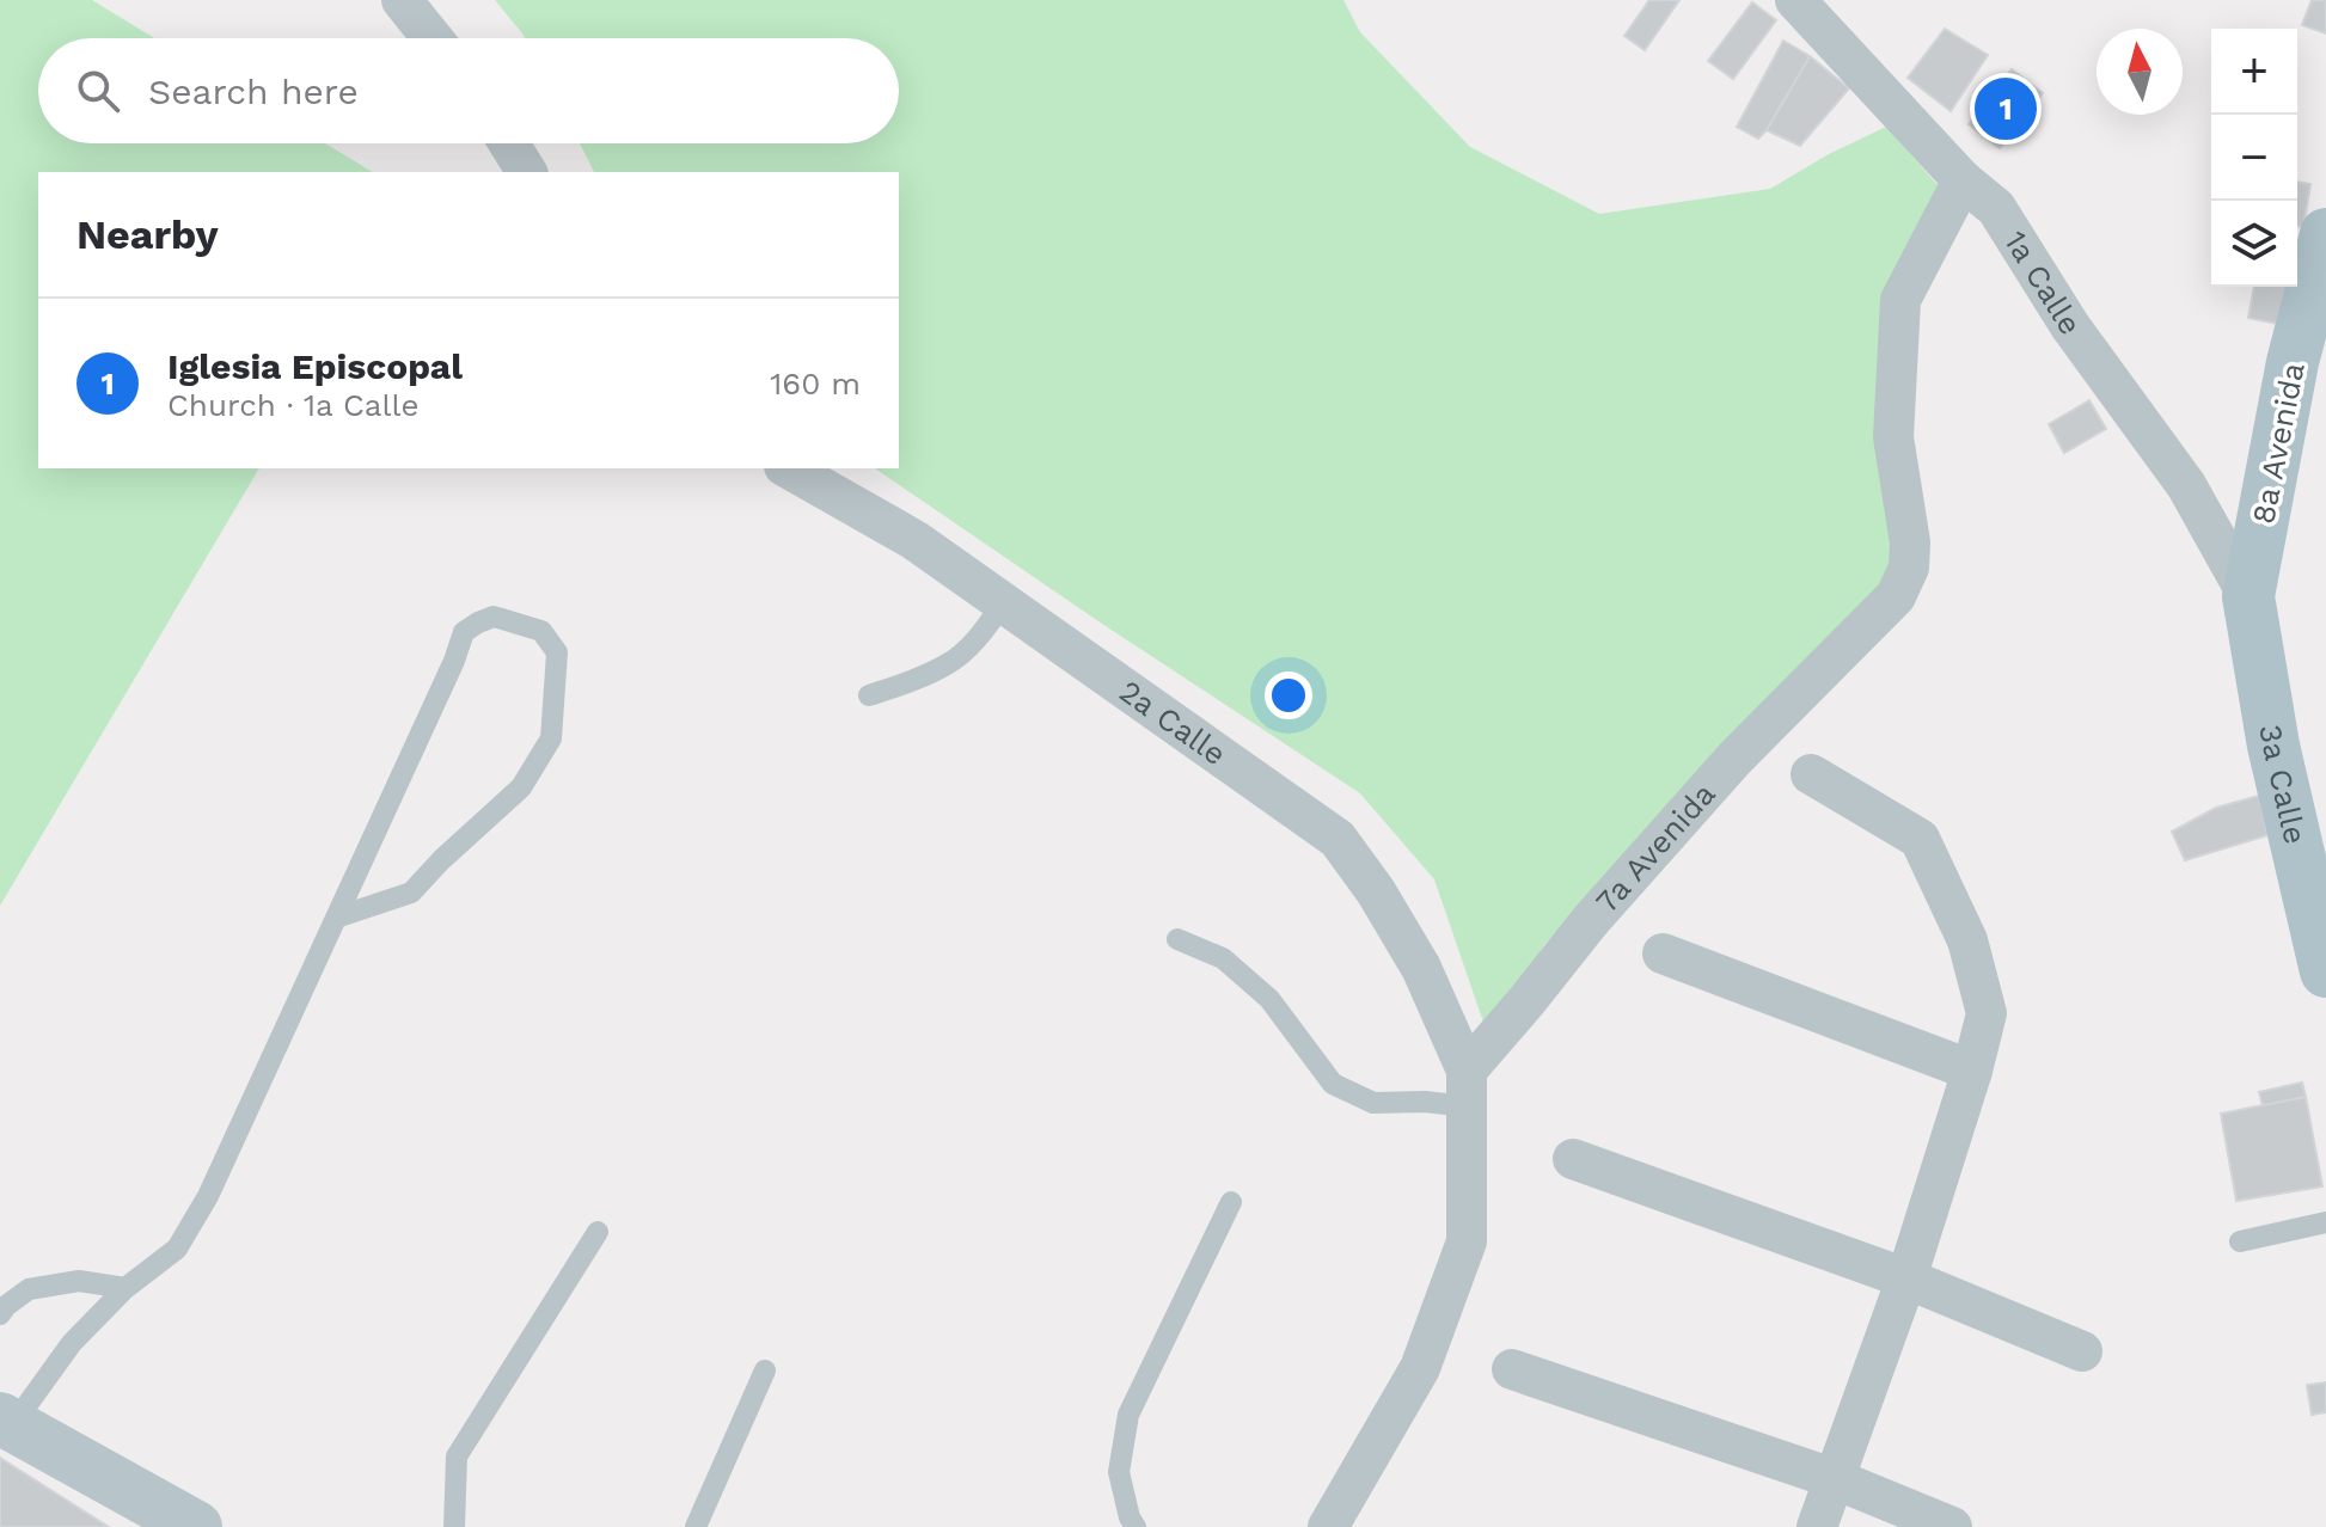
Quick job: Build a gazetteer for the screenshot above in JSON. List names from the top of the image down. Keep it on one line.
{"streets":{"main road":["8a Avenida","3a Calle"],"street":["1a Calle","2a Calle","7a Avenida"]},"crossings":[["1a Calle","8a Avenida"],["1a Calle","3a Calle"],["1a Calle","7a Avenida"],["8a Avenida","3a Calle"],["2a Calle","7a Avenida"]],"north":"top","page":{"map_buttons":["+","−"],"search":"Search here","pins":"1","heading":"Nearby","list":[{"mark":"1","name":"Iglesia Episcopal","note":"Church · 1a Calle","value":"160 m"}]}}
